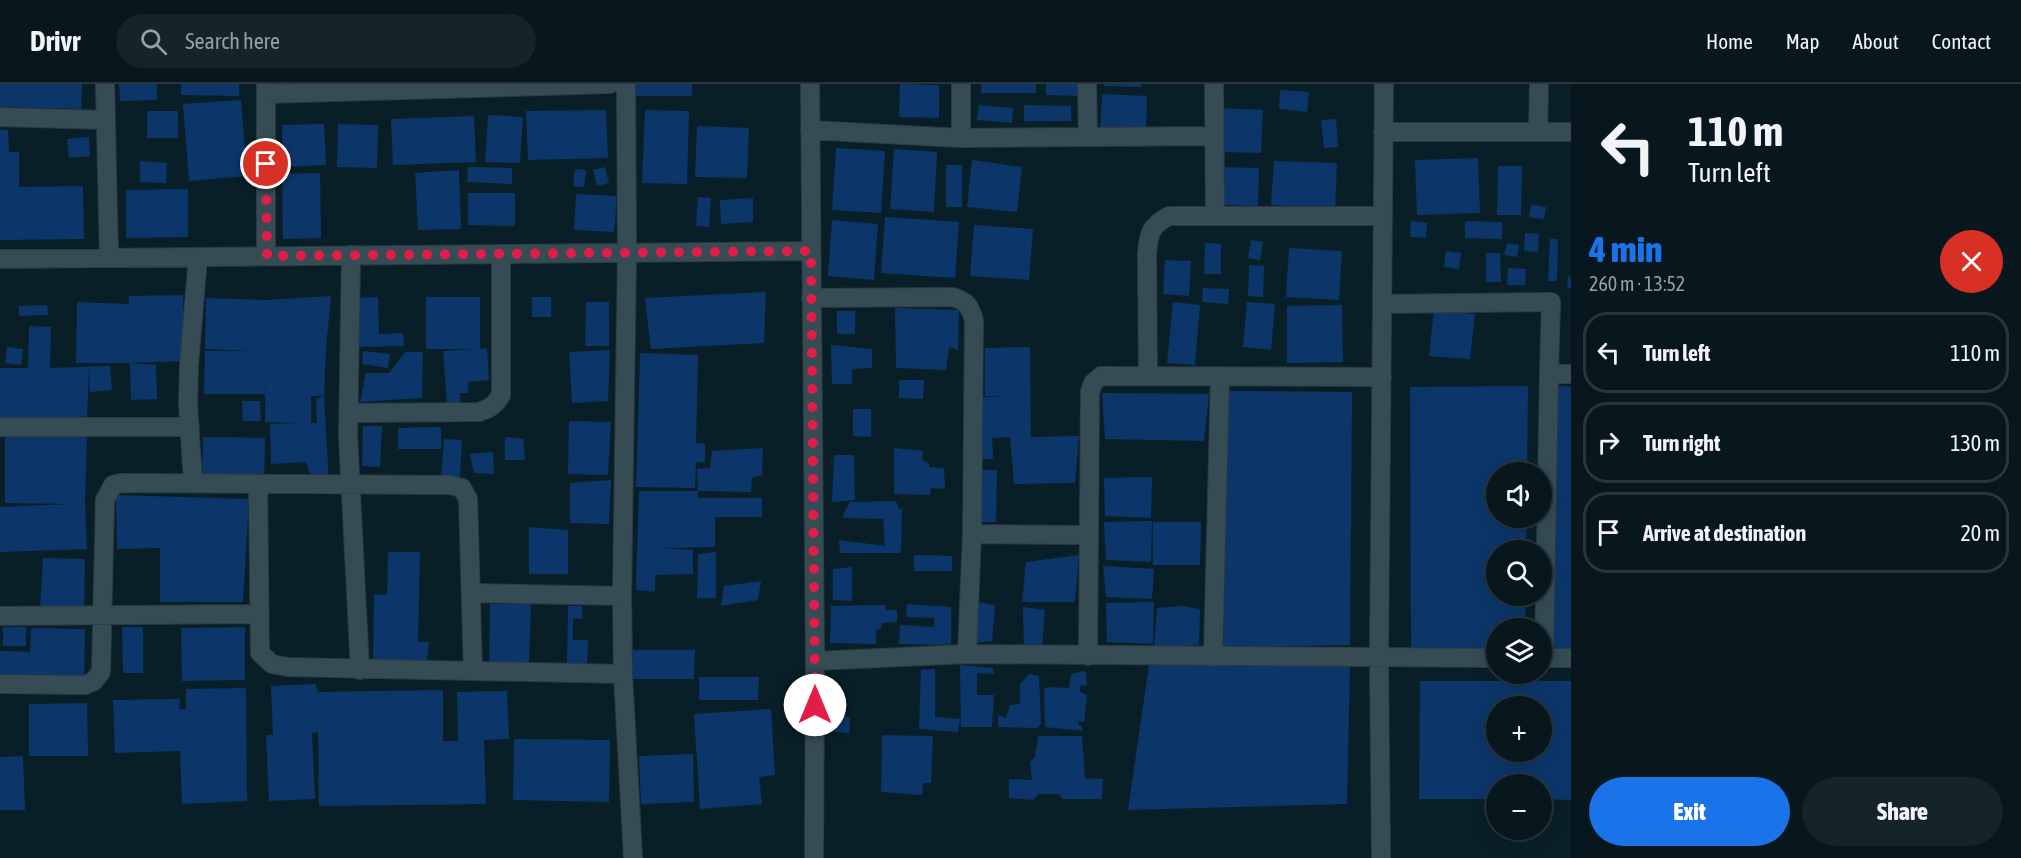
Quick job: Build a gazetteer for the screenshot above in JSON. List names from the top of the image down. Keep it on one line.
{"page":{"header":"Drivr","search":"Search here","nav":["Home","Map","About","Contact"],"turn":["110 m","Turn left"],"heading":["4 min","260 m · 13:52"],"list":[{"name":"Turn left","value":"110 m"},{"name":"Turn right","value":"130 m"},{"name":"Arrive at destination","value":"20 m"}],"map_buttons":["+","−"],"buttons":["Exit","Share"]}}
